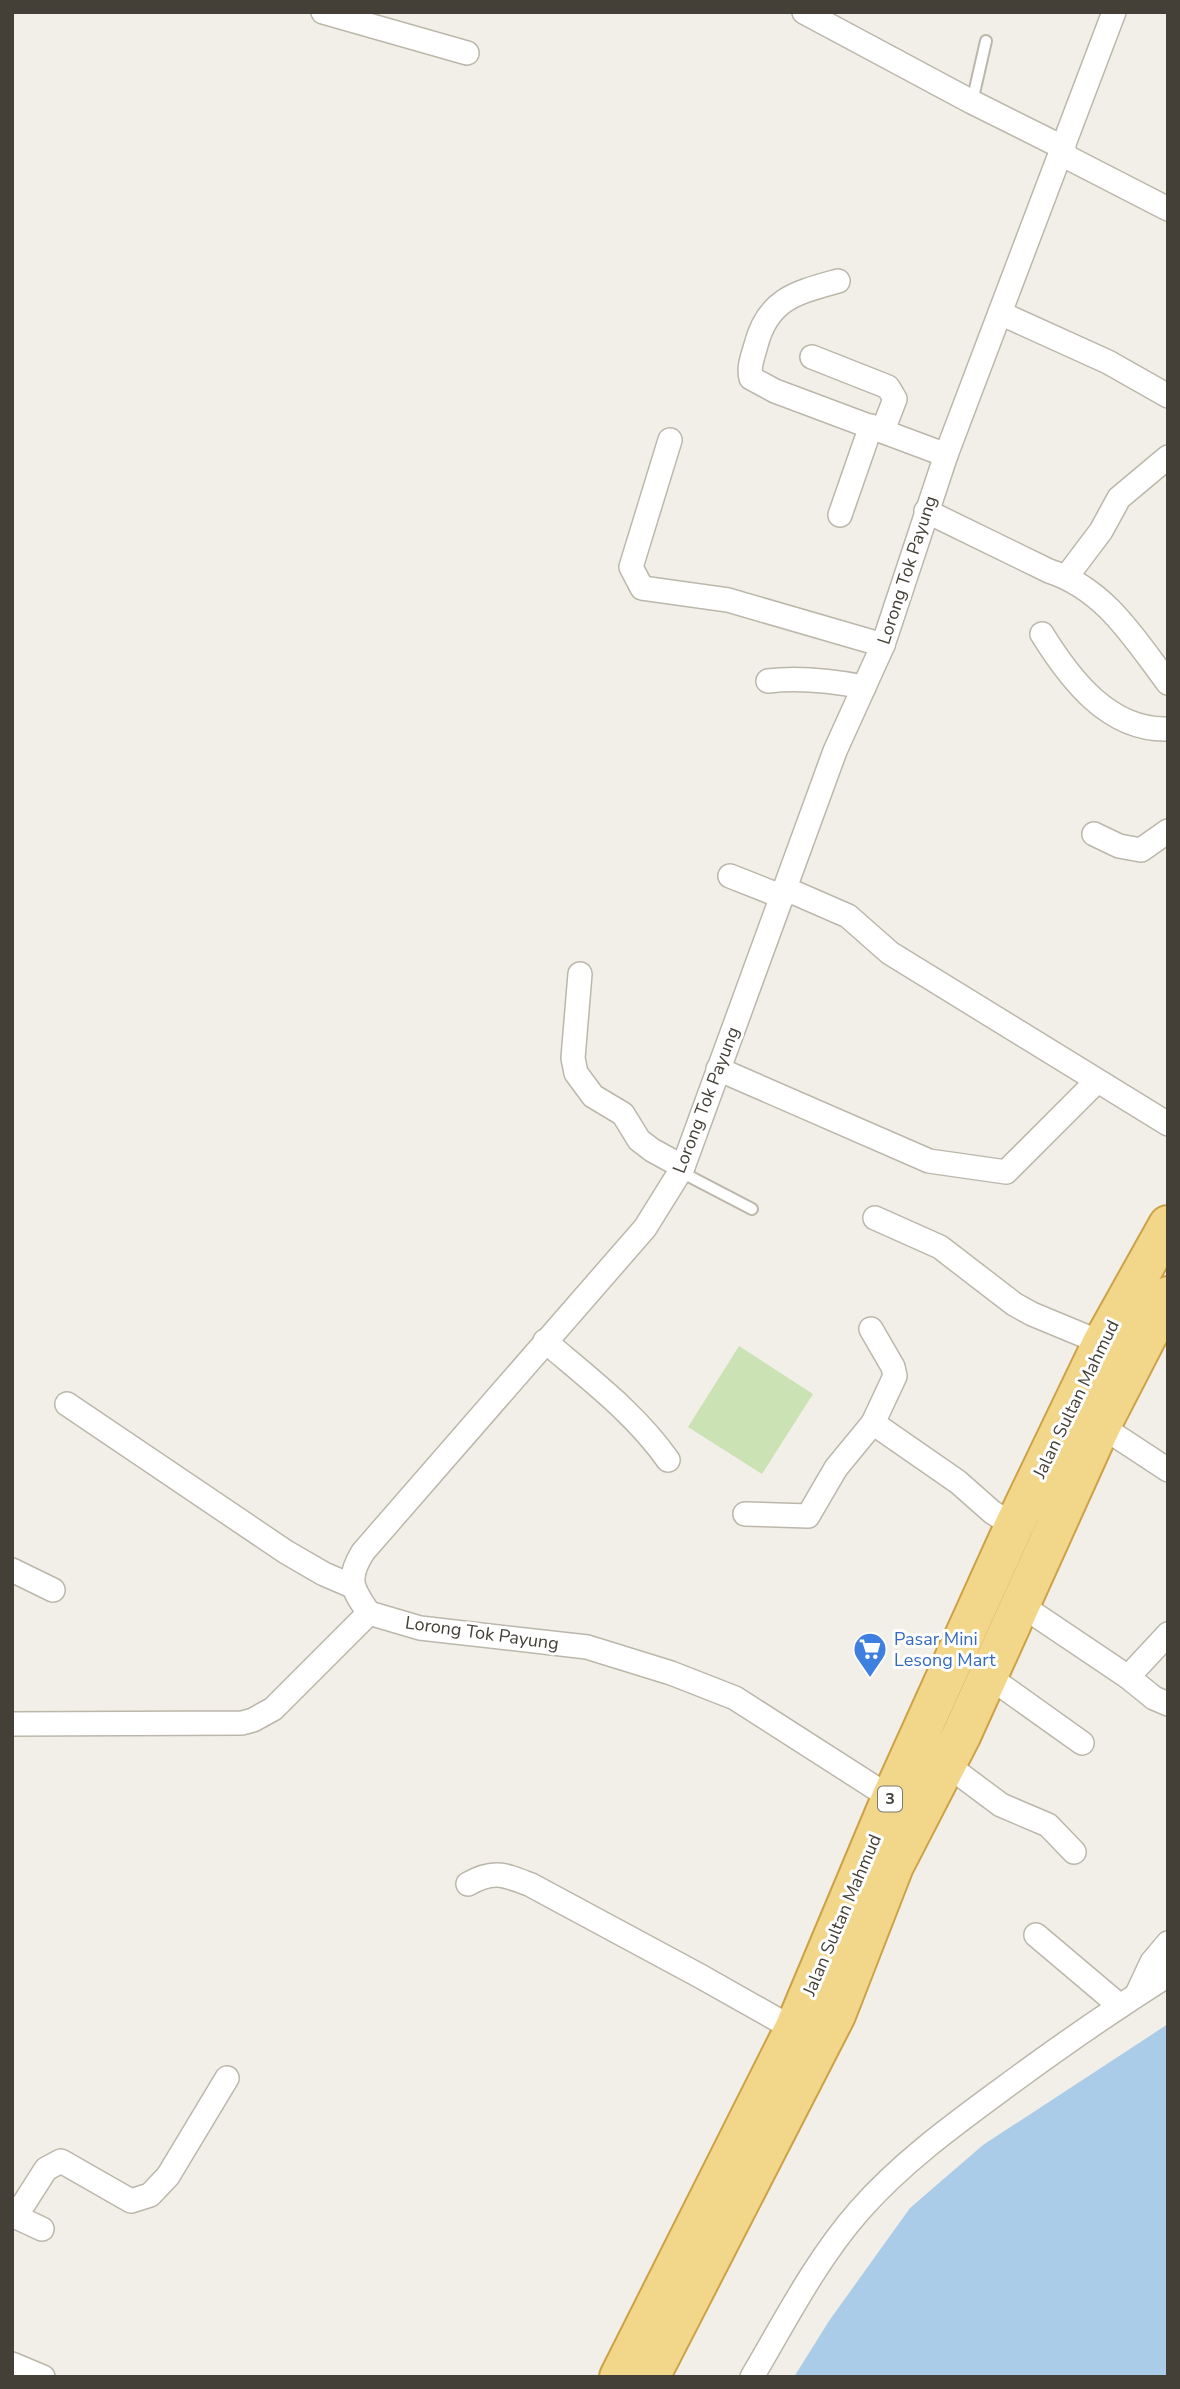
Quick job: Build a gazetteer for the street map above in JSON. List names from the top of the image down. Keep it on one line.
{"streets":{"highway":["Jalan Sultan Mahmud","3"],"street":["Lorong Tok Payung"]},"crossings":[["Lorong Tok Payung","Jalan Sultan Mahmud"]],"places":{"supermarket":["Pasar Mini Lesong Mart"]}}
